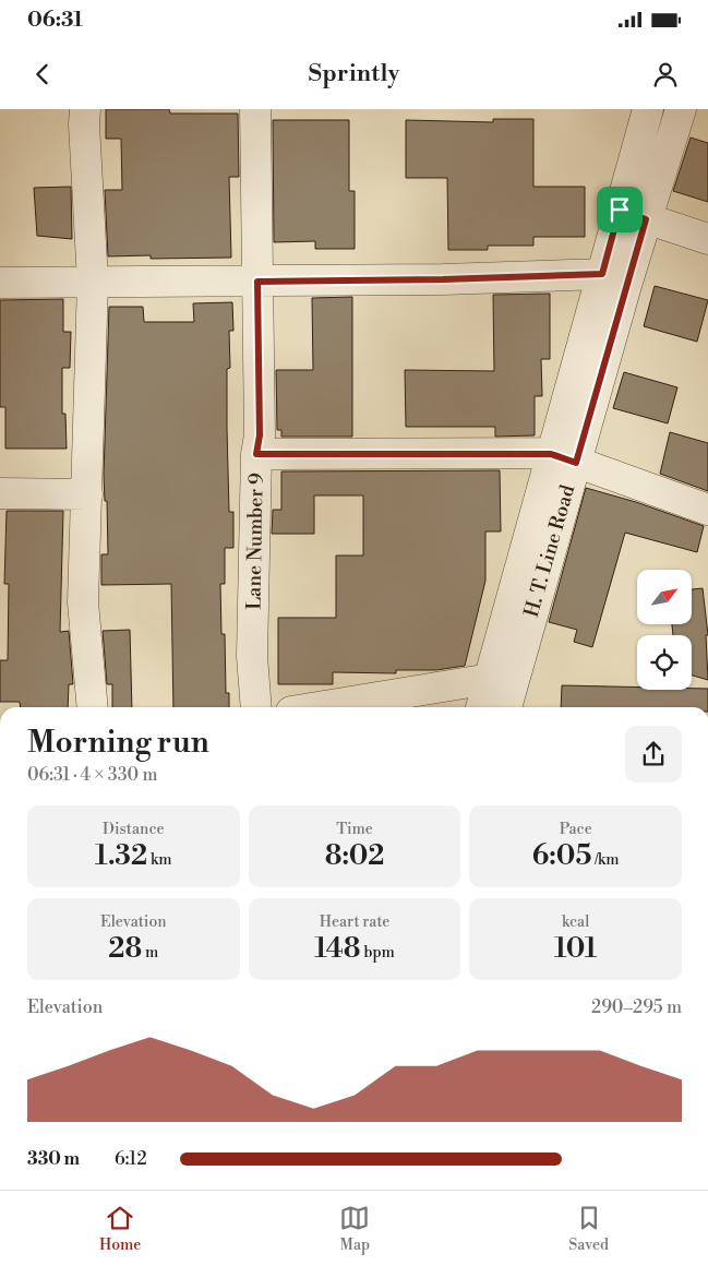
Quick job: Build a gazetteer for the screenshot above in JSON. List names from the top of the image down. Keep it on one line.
{"streets":{"street":["Lane Number 9","H. T. Line Road"]},"north":"top right","page":{"status":"06:31","header":"Sprintly","heading":["Morning run","06:31 · 4 × 330 m"],"stats":[["Distance","1.32 km"],["Time","8:02"],["Pace","6:05 /km"],["Elevation","28 m"],["Heart rate","148 bpm"],["kcal","101"]],"chart":["Elevation","290–295 m"],"list":[{"name":"330 m","note":"6:12"}],"tabs":["Home","Map","Saved"]}}
